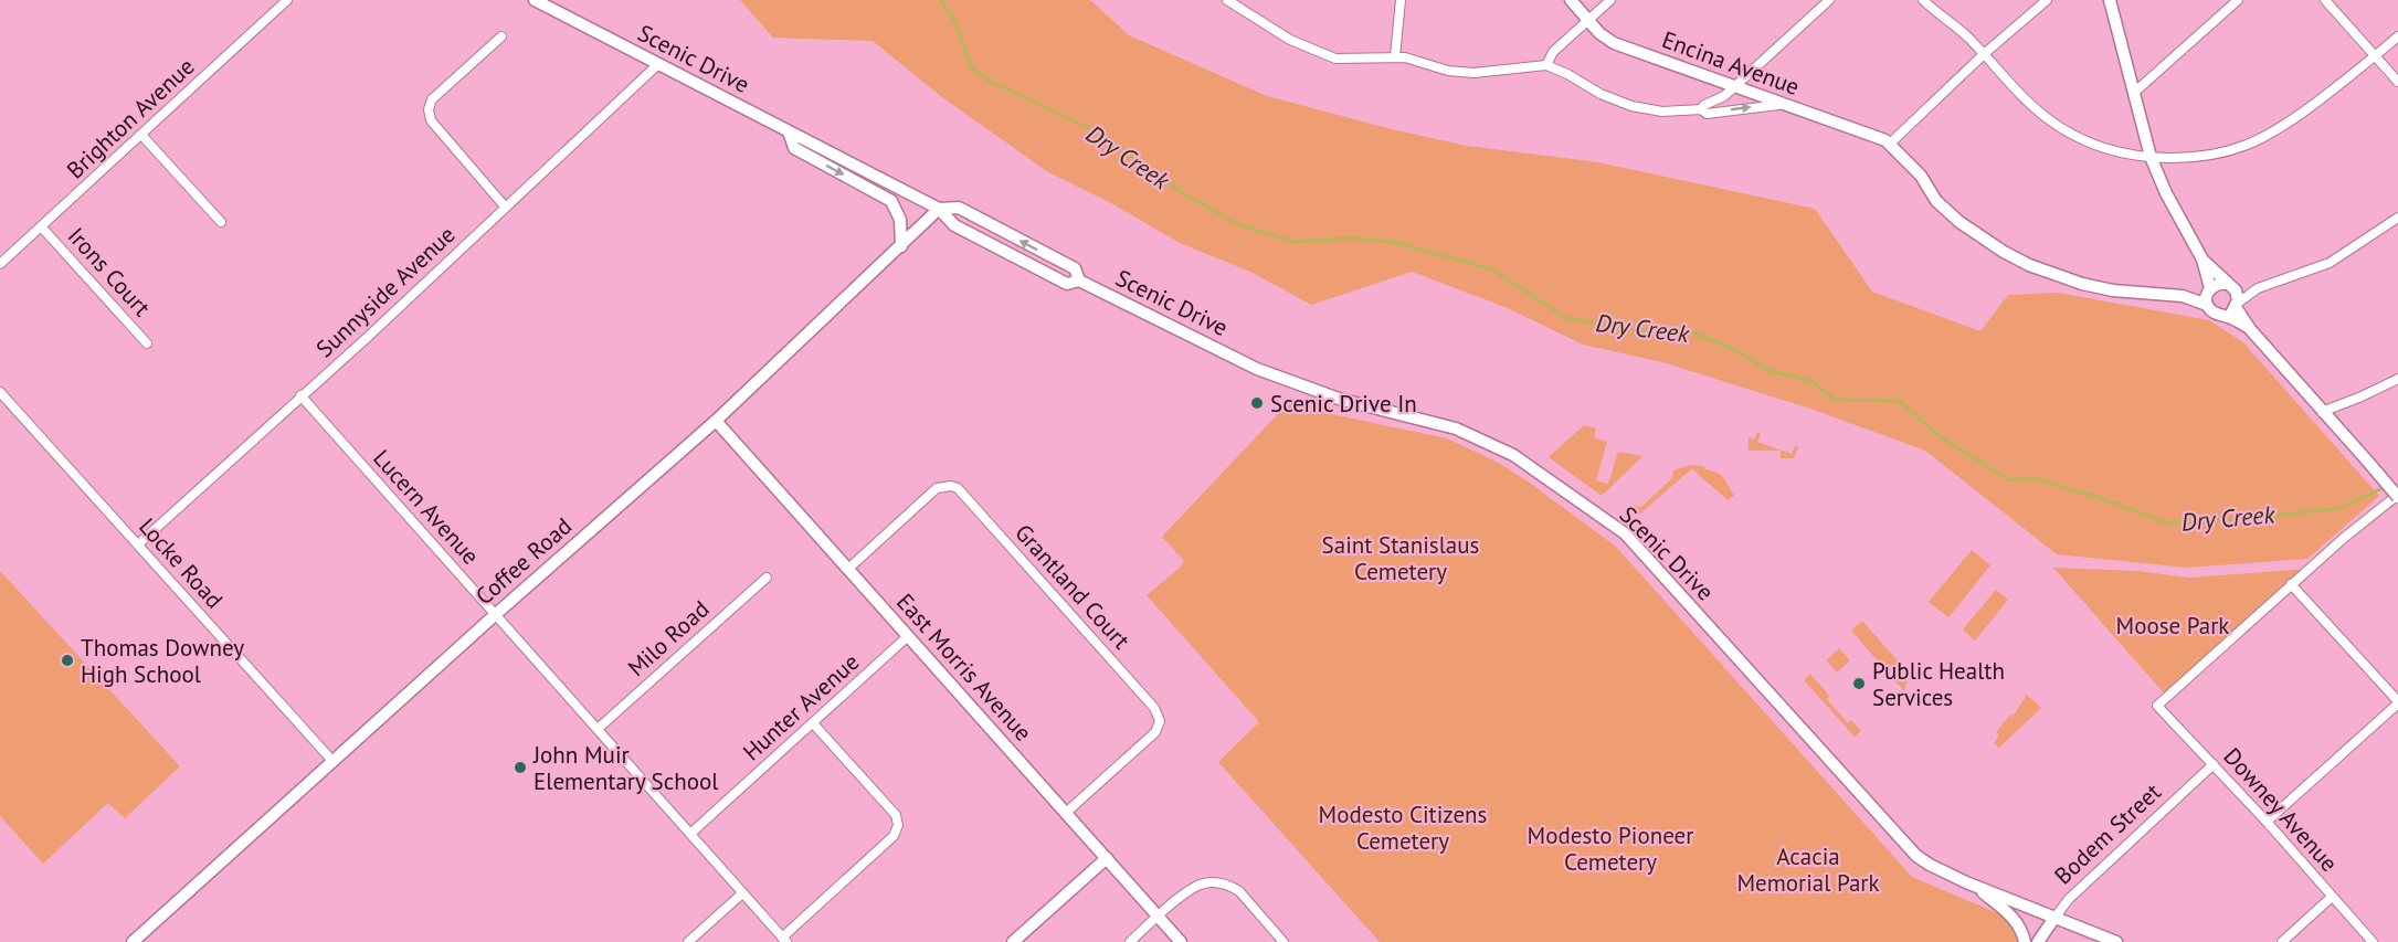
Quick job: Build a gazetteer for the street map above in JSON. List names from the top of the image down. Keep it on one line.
{"streets":{"main road":["Scenic Drive","Encina Avenue","Coffee Road","East Morris Avenue","Bodem Street"],"street":["Brighton Avenue","Irons Court","Sunnyside Avenue","Lucern Avenue","Locke Road","Grantland Court","Milo Road","Hunter Avenue","Downey Avenue"]},"crossings":[["Scenic Drive","Sunnyside Avenue"],["Scenic Drive","Coffee Road"],["Scenic Drive","Bodem Street"],["Brighton Avenue","Irons Court"],["Sunnyside Avenue","Lucern Avenue"],["Sunnyside Avenue","Locke Road"],["Lucern Avenue","Coffee Road"],["Lucern Avenue","Milo Road"],["Lucern Avenue","Hunter Avenue"],["Coffee Road","Locke Road"],["Coffee Road","East Morris Avenue"],["Grantland Court","East Morris Avenue"],["East Morris Avenue","Hunter Avenue"],["Downey Avenue","Bodem Street"]],"water":["Dry Creek"],"parks":["Saint Stanislaus Cemetery","Moose Park","Modesto Citizens Cemetery","Modesto Pioneer Cemetery","Acacia Memorial Park"],"places":["Scenic Drive In","Thomas Downey High School","Public Health Services","John Muir Elementary School"]}
